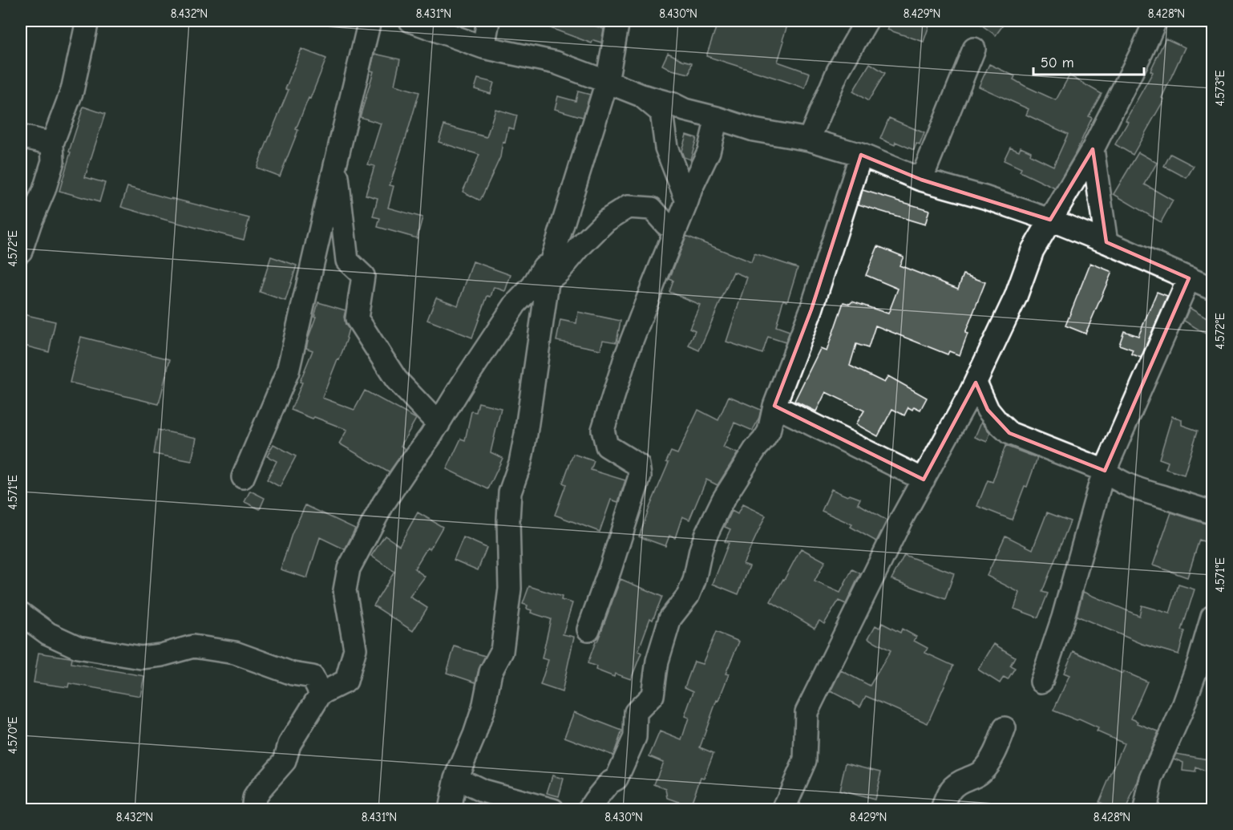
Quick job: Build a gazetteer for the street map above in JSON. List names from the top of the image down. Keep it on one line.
{"scale_bar":"50 m","coordinates":["8.432°N","8.431°N","8.430°N","8.429°N","8.428°N","4.573°E","4.572°E","4.571°E","4.570°E"]}
